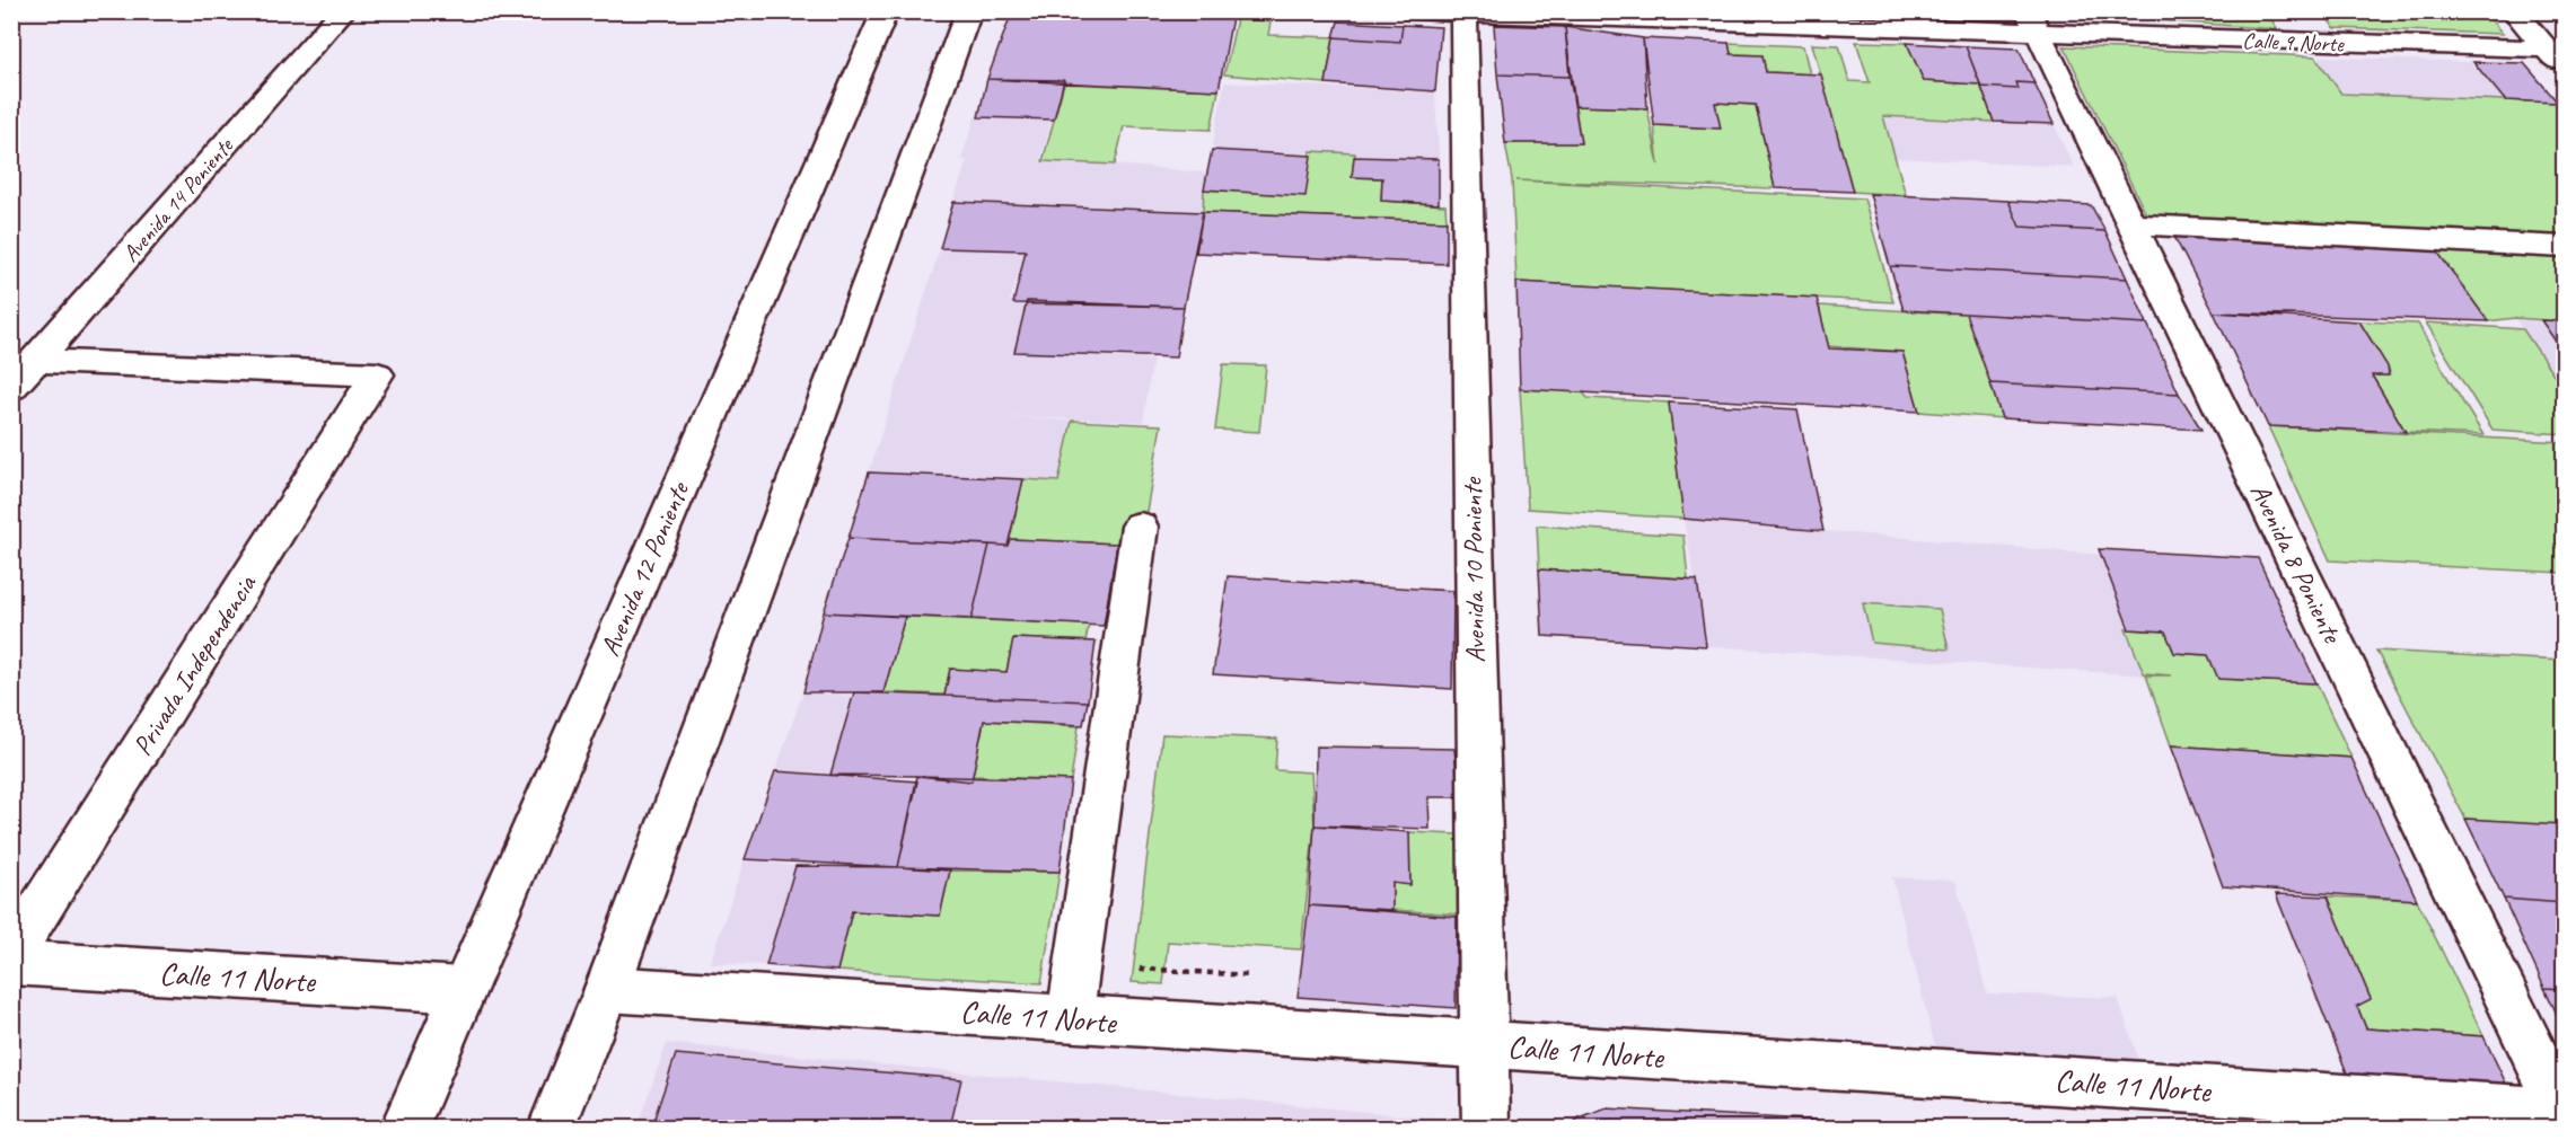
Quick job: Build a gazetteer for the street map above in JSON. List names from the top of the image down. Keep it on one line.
{"streets":{"street":["Calle 9 Norte","Avenida 14 Poniente","Avenida 8 Poniente","Avenida 12 Poniente","Avenida 10 Poniente","Privada Independencia","Calle 11 Norte"]},"crossings":[["Calle 9 Norte","Avenida 8 Poniente"],["Calle 9 Norte","Avenida 10 Poniente"],["Avenida 14 Poniente","Privada Independencia"],["Avenida 8 Poniente","Calle 11 Norte"],["Avenida 12 Poniente","Calle 11 Norte"],["Avenida 10 Poniente","Calle 11 Norte"]]}
